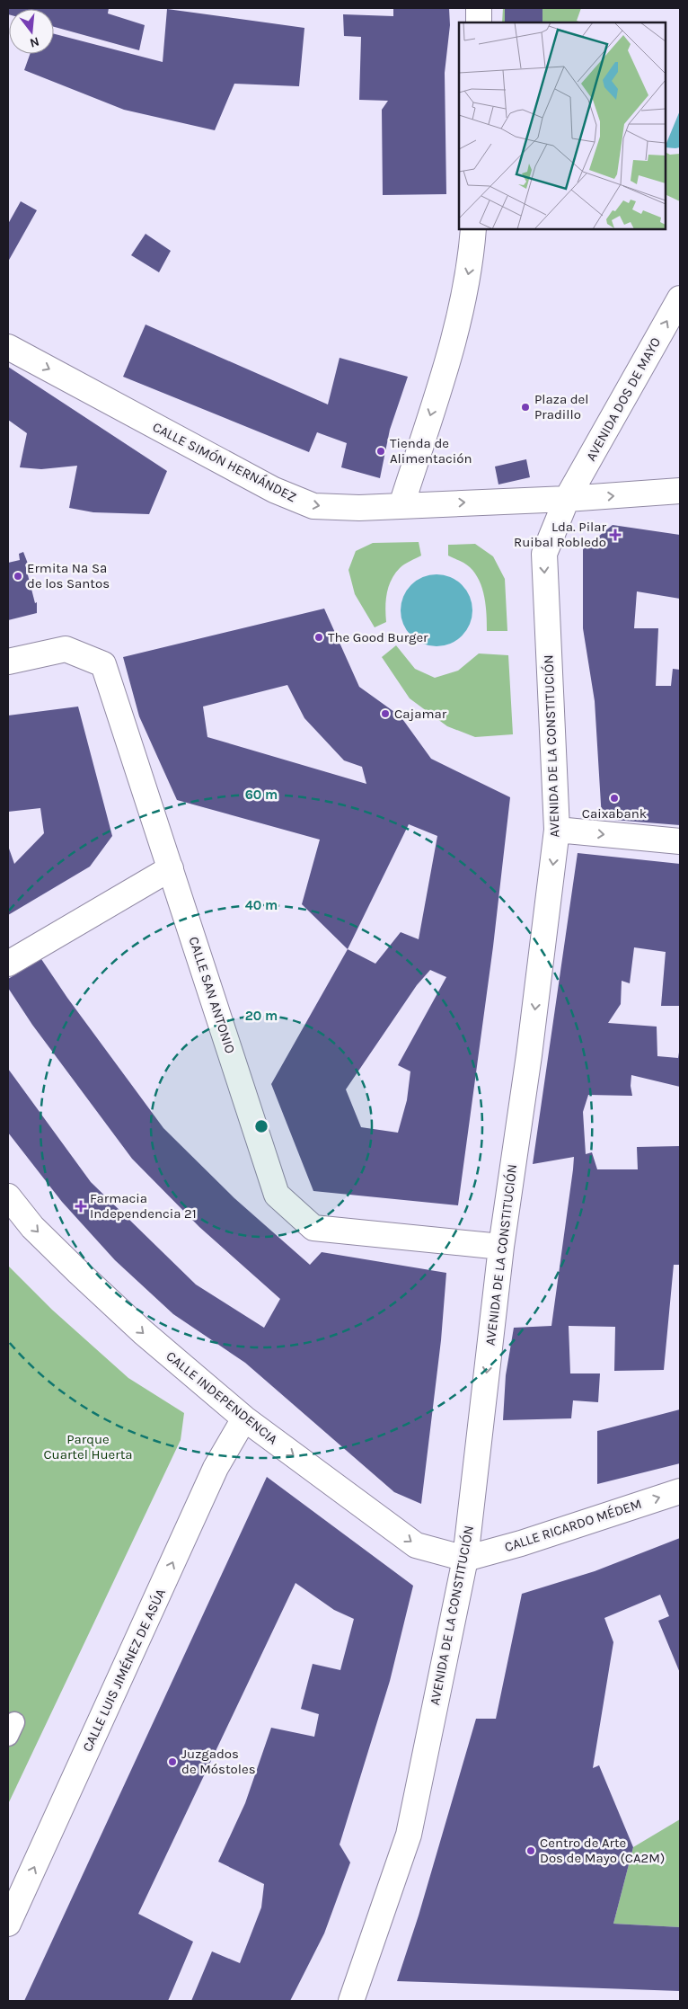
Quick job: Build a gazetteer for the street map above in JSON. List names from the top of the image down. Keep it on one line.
{"streets":{"street":["AVENIDA DOS DE MAYO","CALLE SIMÓN HERNÁNDEZ","AVENIDA DE LA CONSTITUCIÓN","CALLE SAN ANTONIO","CALLE INDEPENDENCIA","CALLE RICARDO MÉDEM","CALLE LUIS JIMÉNEZ DE ASÚA"]},"crossings":[["AVENIDA DOS DE MAYO","CALLE SIMÓN HERNÁNDEZ"],["AVENIDA DOS DE MAYO","AVENIDA DE LA CONSTITUCIÓN"],["CALLE SIMÓN HERNÁNDEZ","AVENIDA DE LA CONSTITUCIÓN"],["AVENIDA DE LA CONSTITUCIÓN","CALLE SAN ANTONIO"],["AVENIDA DE LA CONSTITUCIÓN","CALLE INDEPENDENCIA"],["AVENIDA DE LA CONSTITUCIÓN","CALLE RICARDO MÉDEM"],["CALLE INDEPENDENCIA","CALLE RICARDO MÉDEM"],["CALLE INDEPENDENCIA","CALLE LUIS JIMÉNEZ DE ASÚA"]],"one_way":["CALLE SIMÓN HERNÁNDEZ","AVENIDA DE LA CONSTITUCIÓN","CALLE INDEPENDENCIA","CALLE RICARDO MÉDEM","CALLE LUIS JIMÉNEZ DE ASÚA"],"parks":["Parque Cuartel Huerta"],"places":{"other":["Plaza del Pradillo","Tienda de Alimentación","Ermita Nª Sª de los Santos","The Good Burger","Cajamar","Caixabank","Juzgados de Móstoles","Centro de Arte Dos de Mayo (CA2M)"],"health":["Lda. Pilar Ruibal Robledo","Farmacia Independencia 21"]},"north":"bottom","rings":["60 m","40 m","20 m"]}
